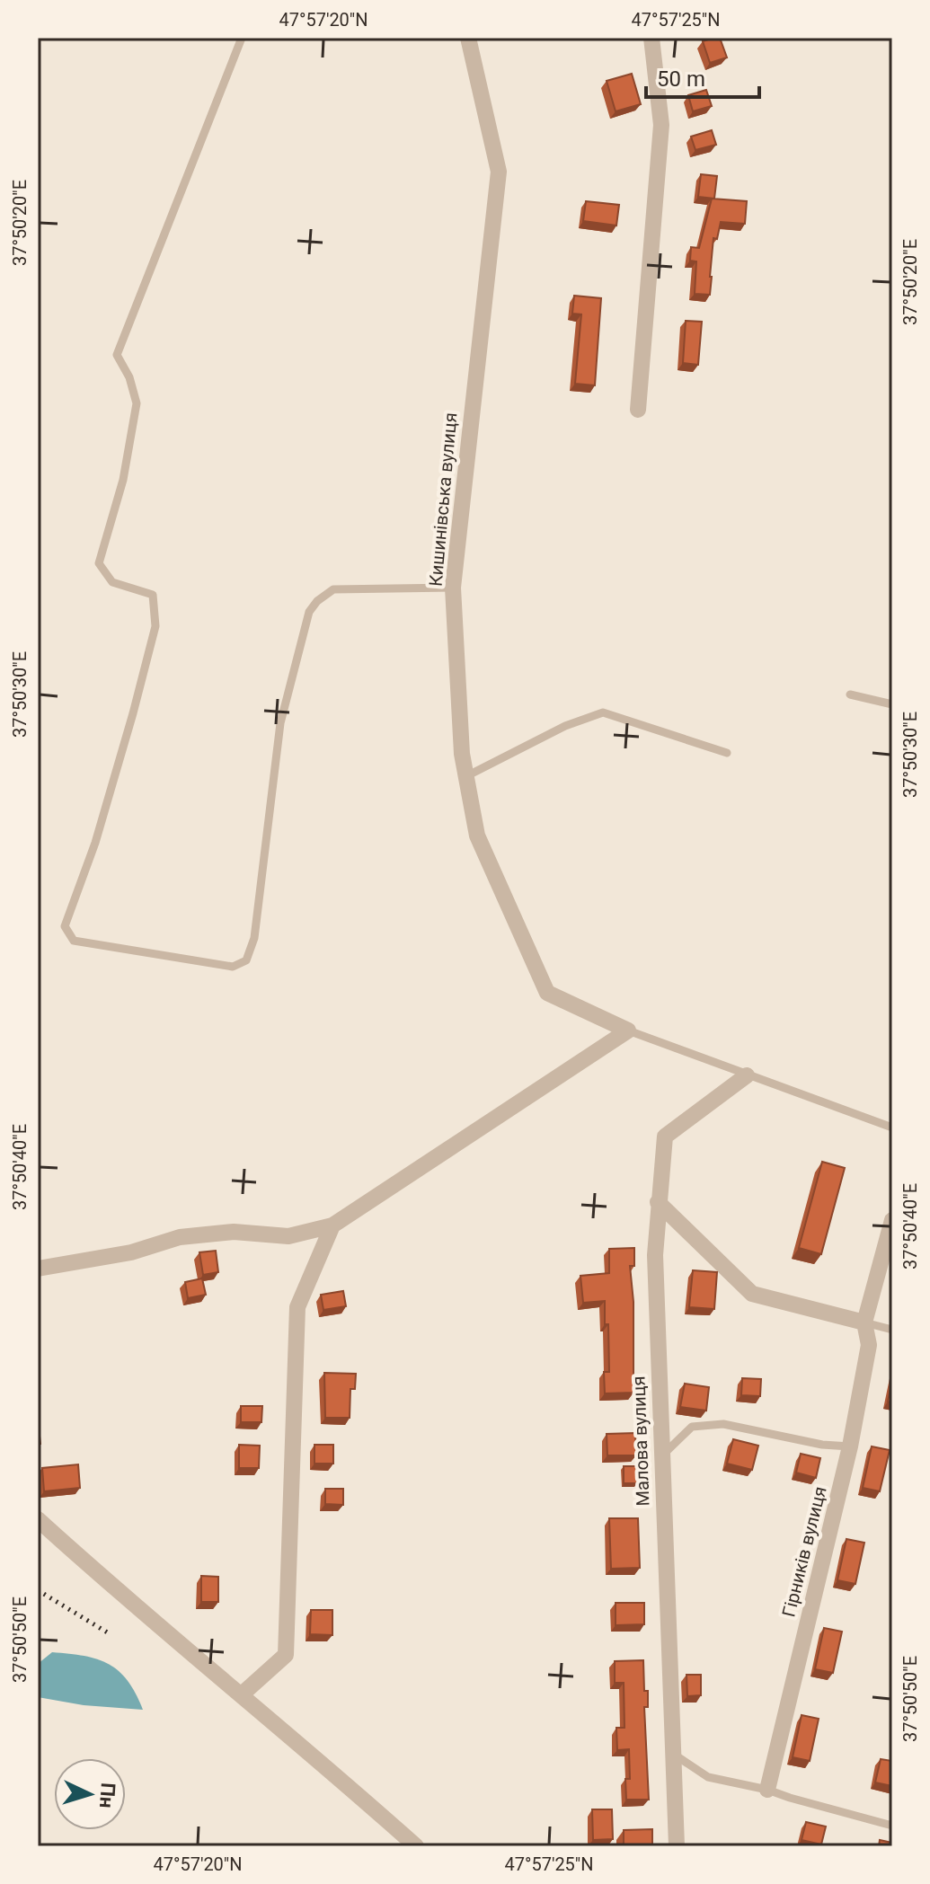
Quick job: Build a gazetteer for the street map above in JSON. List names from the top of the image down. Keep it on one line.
{"streets":{"street":["Кишинівська вулиця","Малова вулиця","Гірників вулиця"]},"scale_bar":"50 m","north":"right","coordinates":["47°57'20\"N","47°57'25\"N","37°50'20\"E","37°50'30\"E","37°50'40\"E","37°50'50\"E"]}
